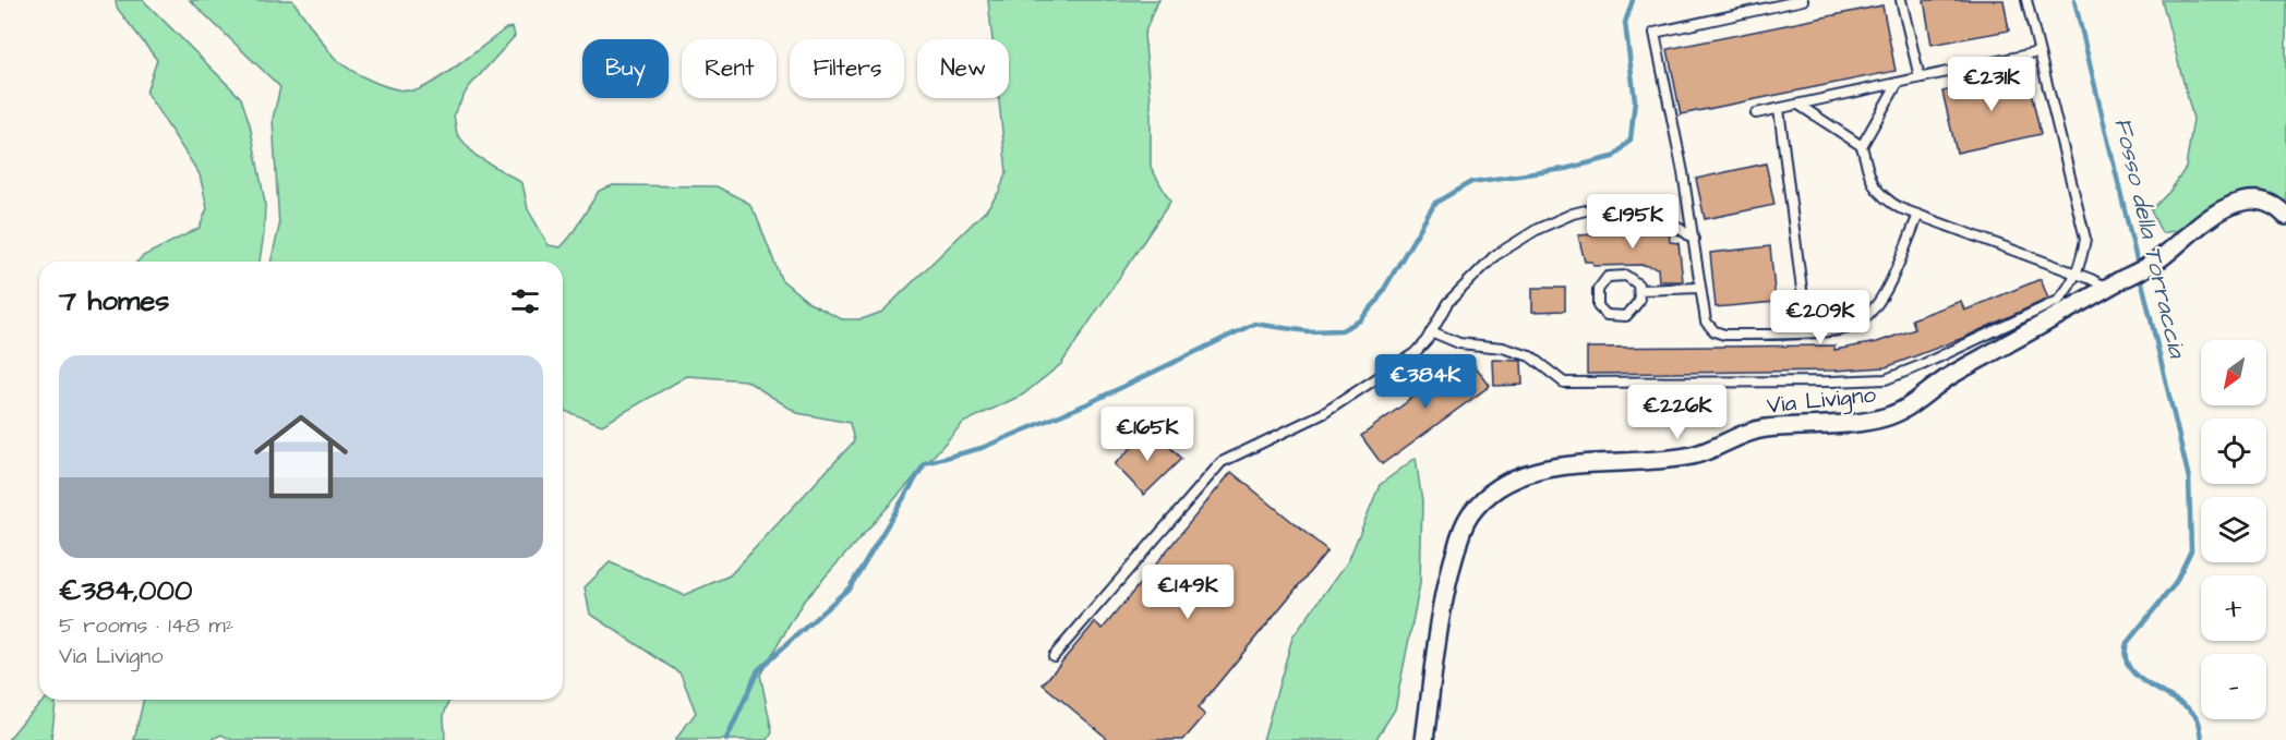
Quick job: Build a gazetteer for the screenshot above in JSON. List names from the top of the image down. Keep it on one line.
{"streets":{"street":["Via Livigno"]},"water":["Fosso della Torraccia"],"north":"bottom left","page":{"chip":["Buy","Rent","Filters","New"],"price":["€231K","€195K","€209K","€384K","€226K","€165K","€149K"],"heading":"7 homes","map_buttons":["+","−"],"list":[{"name":"€384,000","note":"5 rooms · 148 m² · Via Livigno"}]}}
